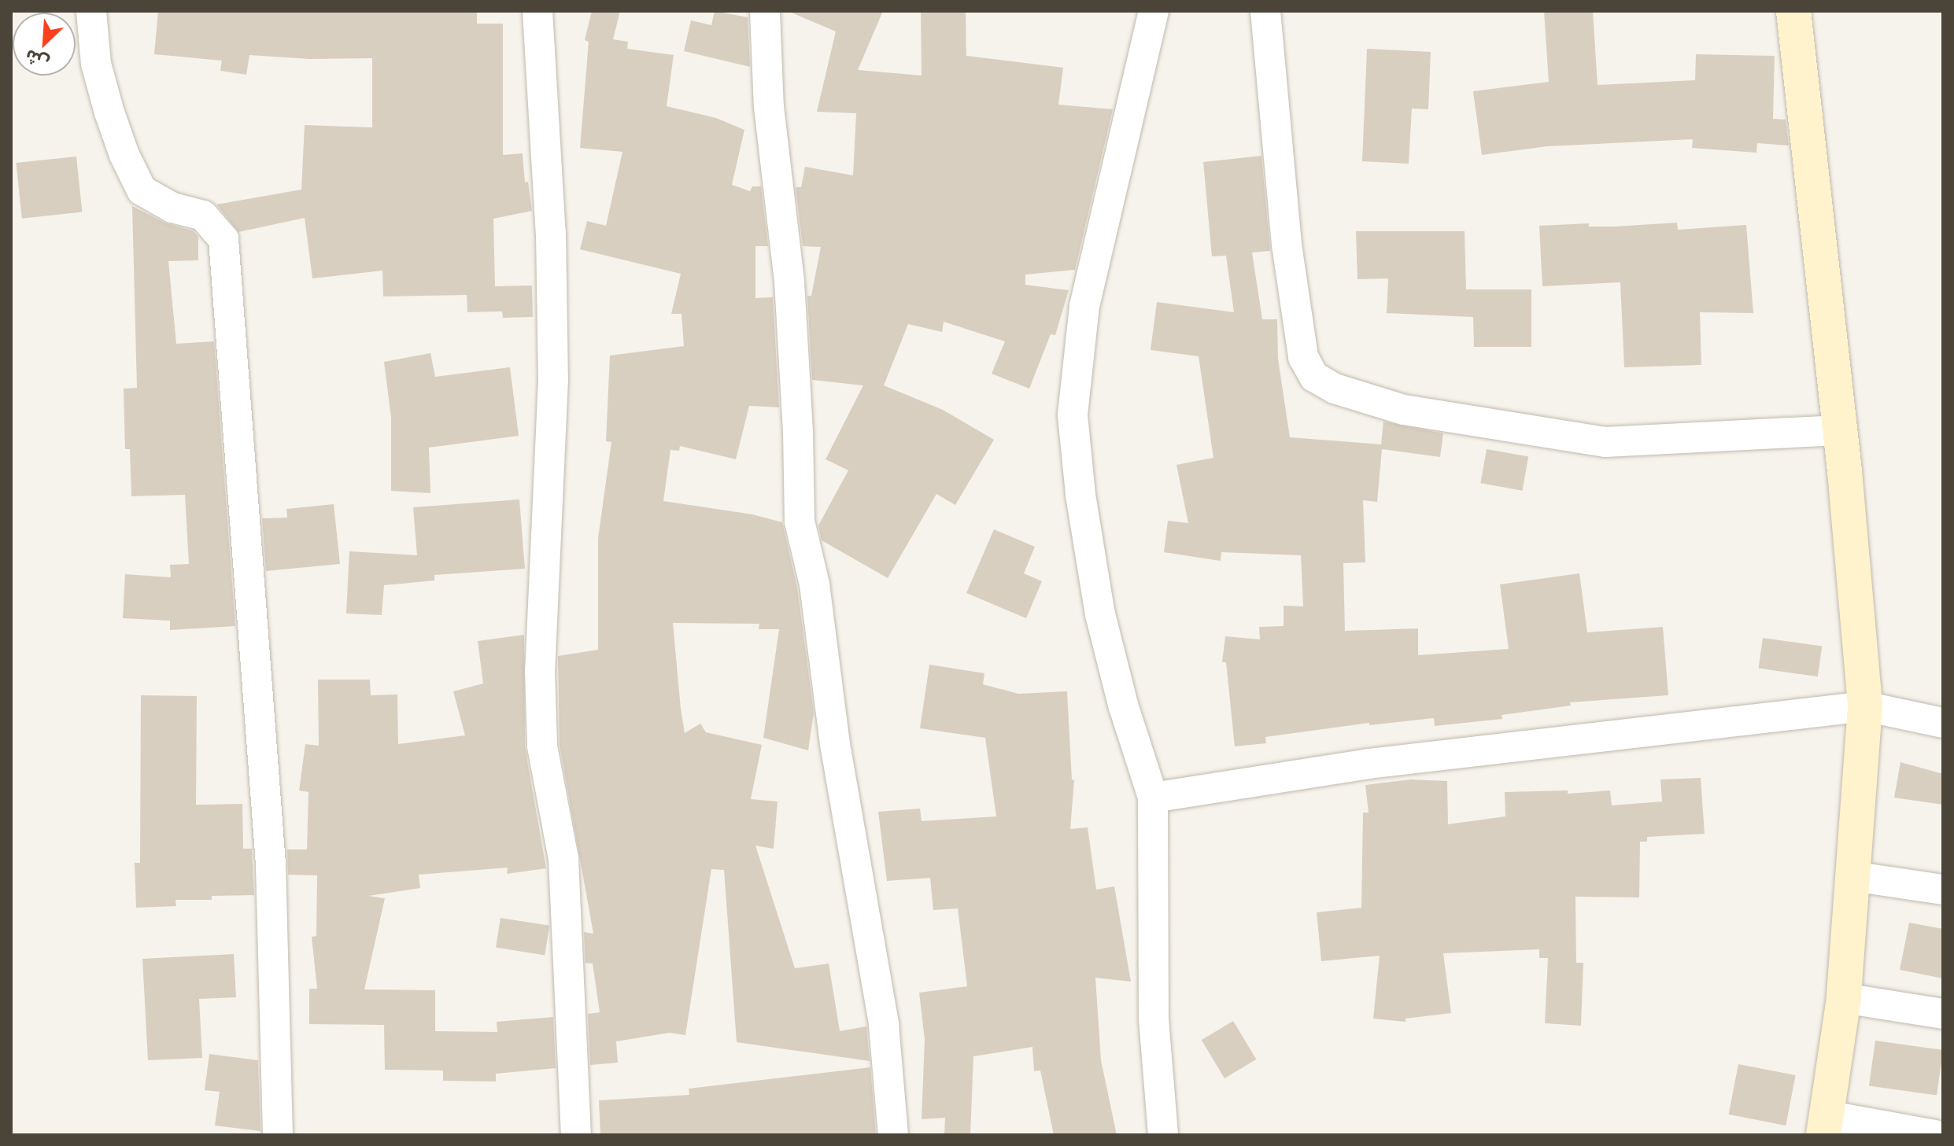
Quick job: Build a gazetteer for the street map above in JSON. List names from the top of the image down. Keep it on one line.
{"north":"bottom left"}
